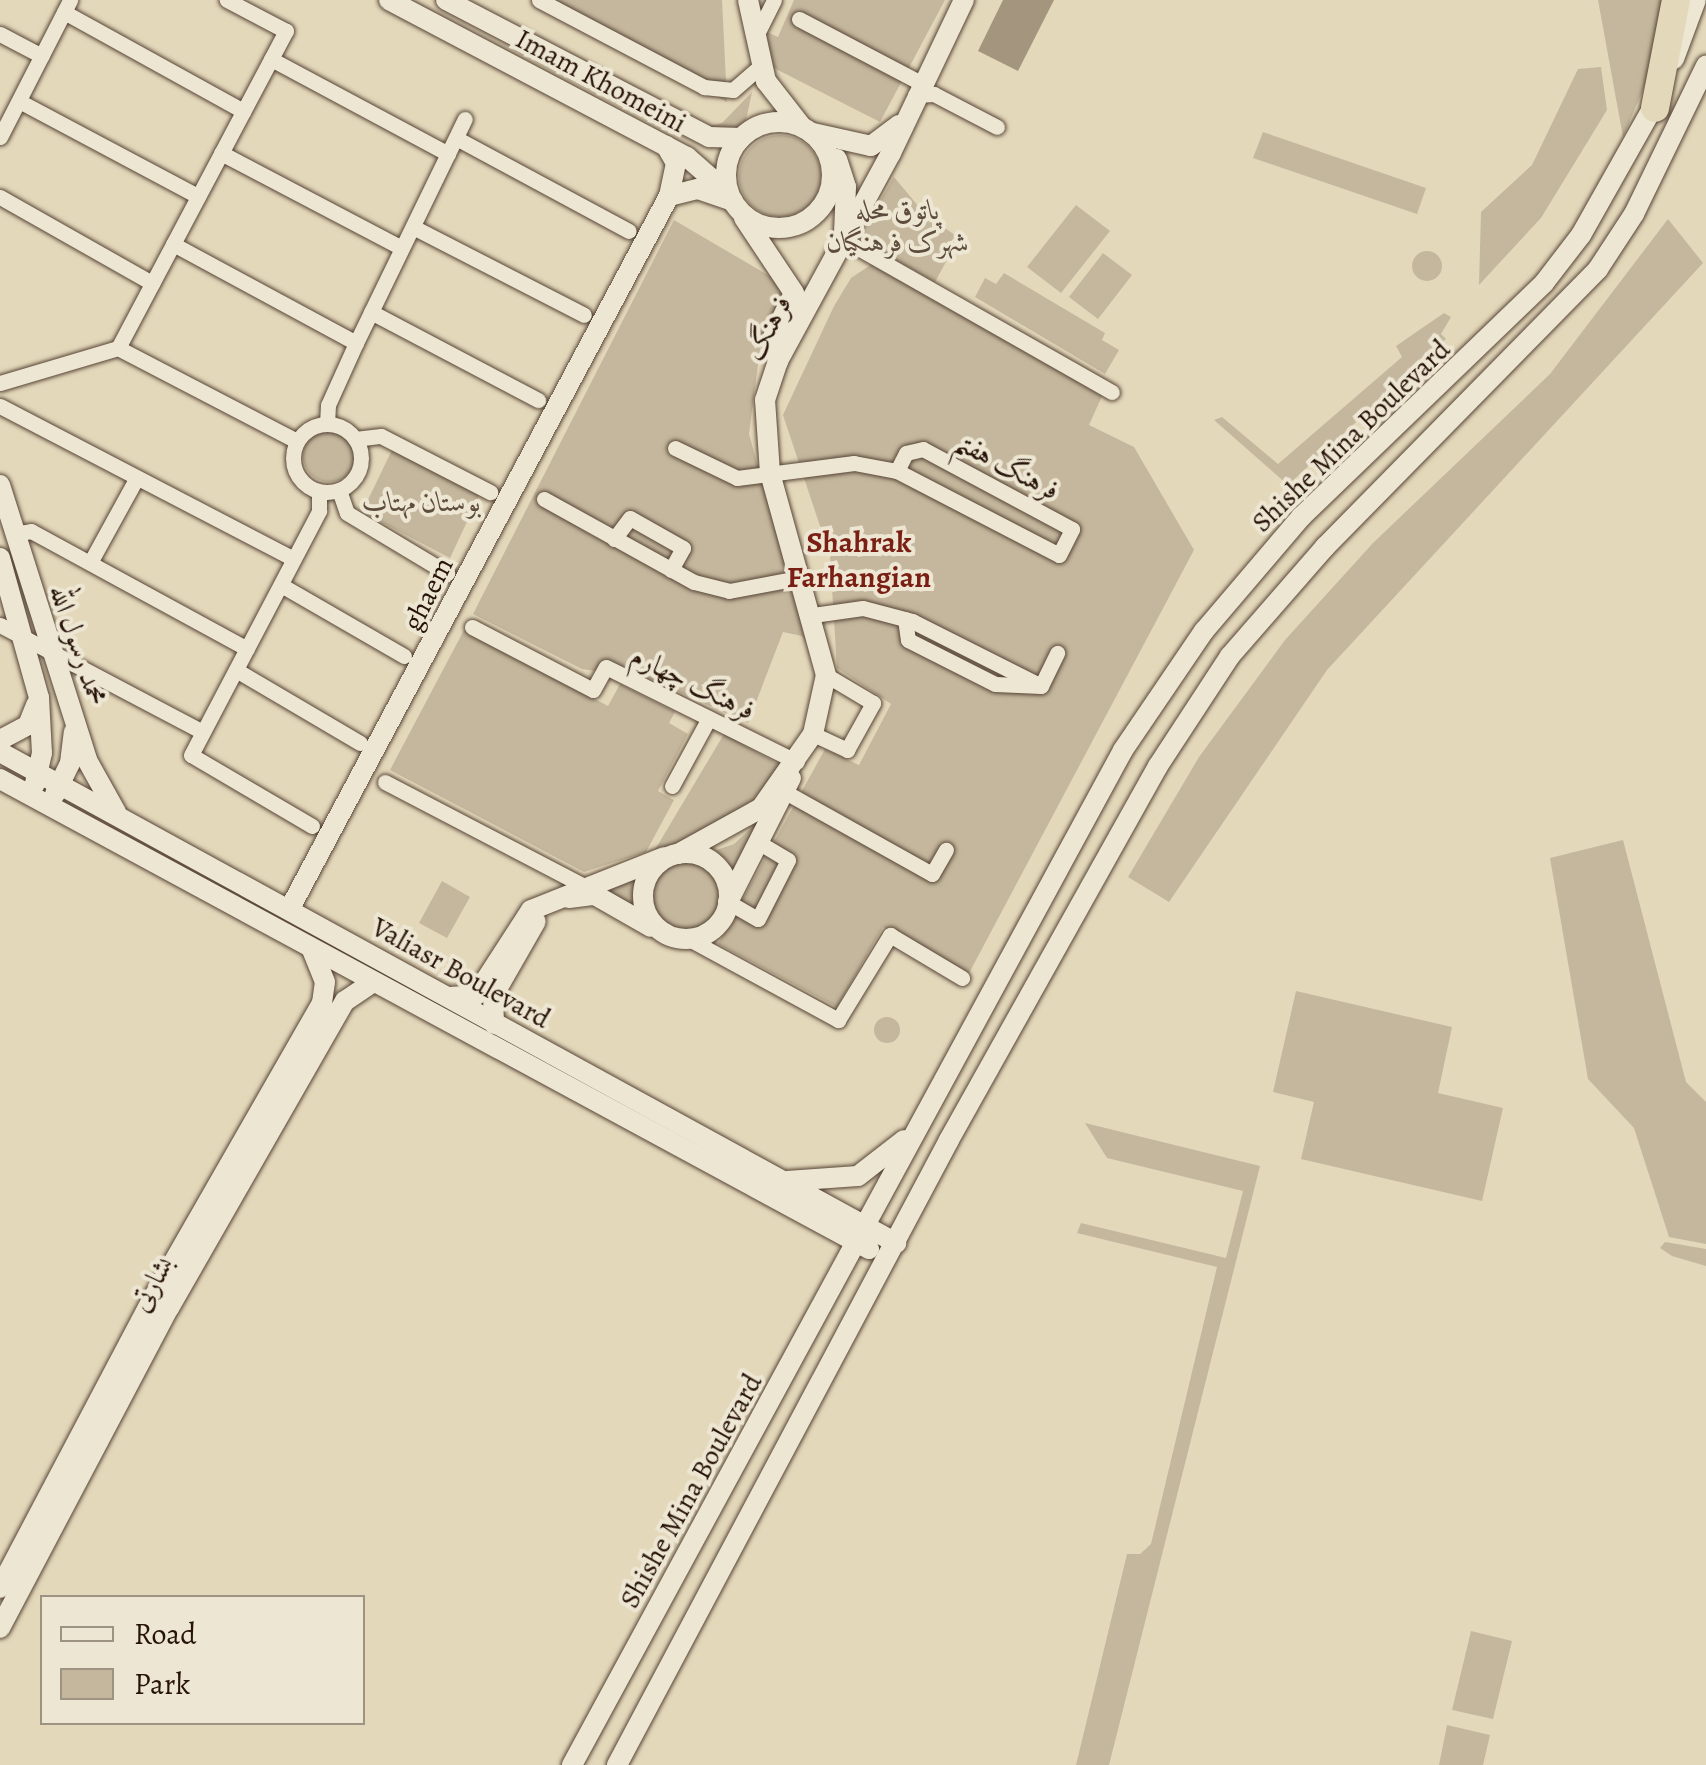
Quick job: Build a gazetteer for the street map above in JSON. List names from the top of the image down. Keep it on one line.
{"streets":{"street":["Imam Khomeini","فرهنگ","Shishe Mina Boulevard","فرهنگ هفتم","ghaem","محمد رسول الله","فرهنگ چهارم","Valiasr Boulevard","بشارتی"]},"crossings":[["فرهنگ","فرهنگ هفتم"],["فرهنگ","فرهنگ چهارم"],["Shishe Mina Boulevard","Valiasr Boulevard"],["ghaem","Valiasr Boulevard"],["محمد رسول الله","Valiasr Boulevard"],["Valiasr Boulevard","بشارتی"]],"districts":["Shahrak Farhangian"],"parks":["پاتوق محله شهرک فرهنگیان","بوستان مهتاب"],"legend":["Road","Park"]}
